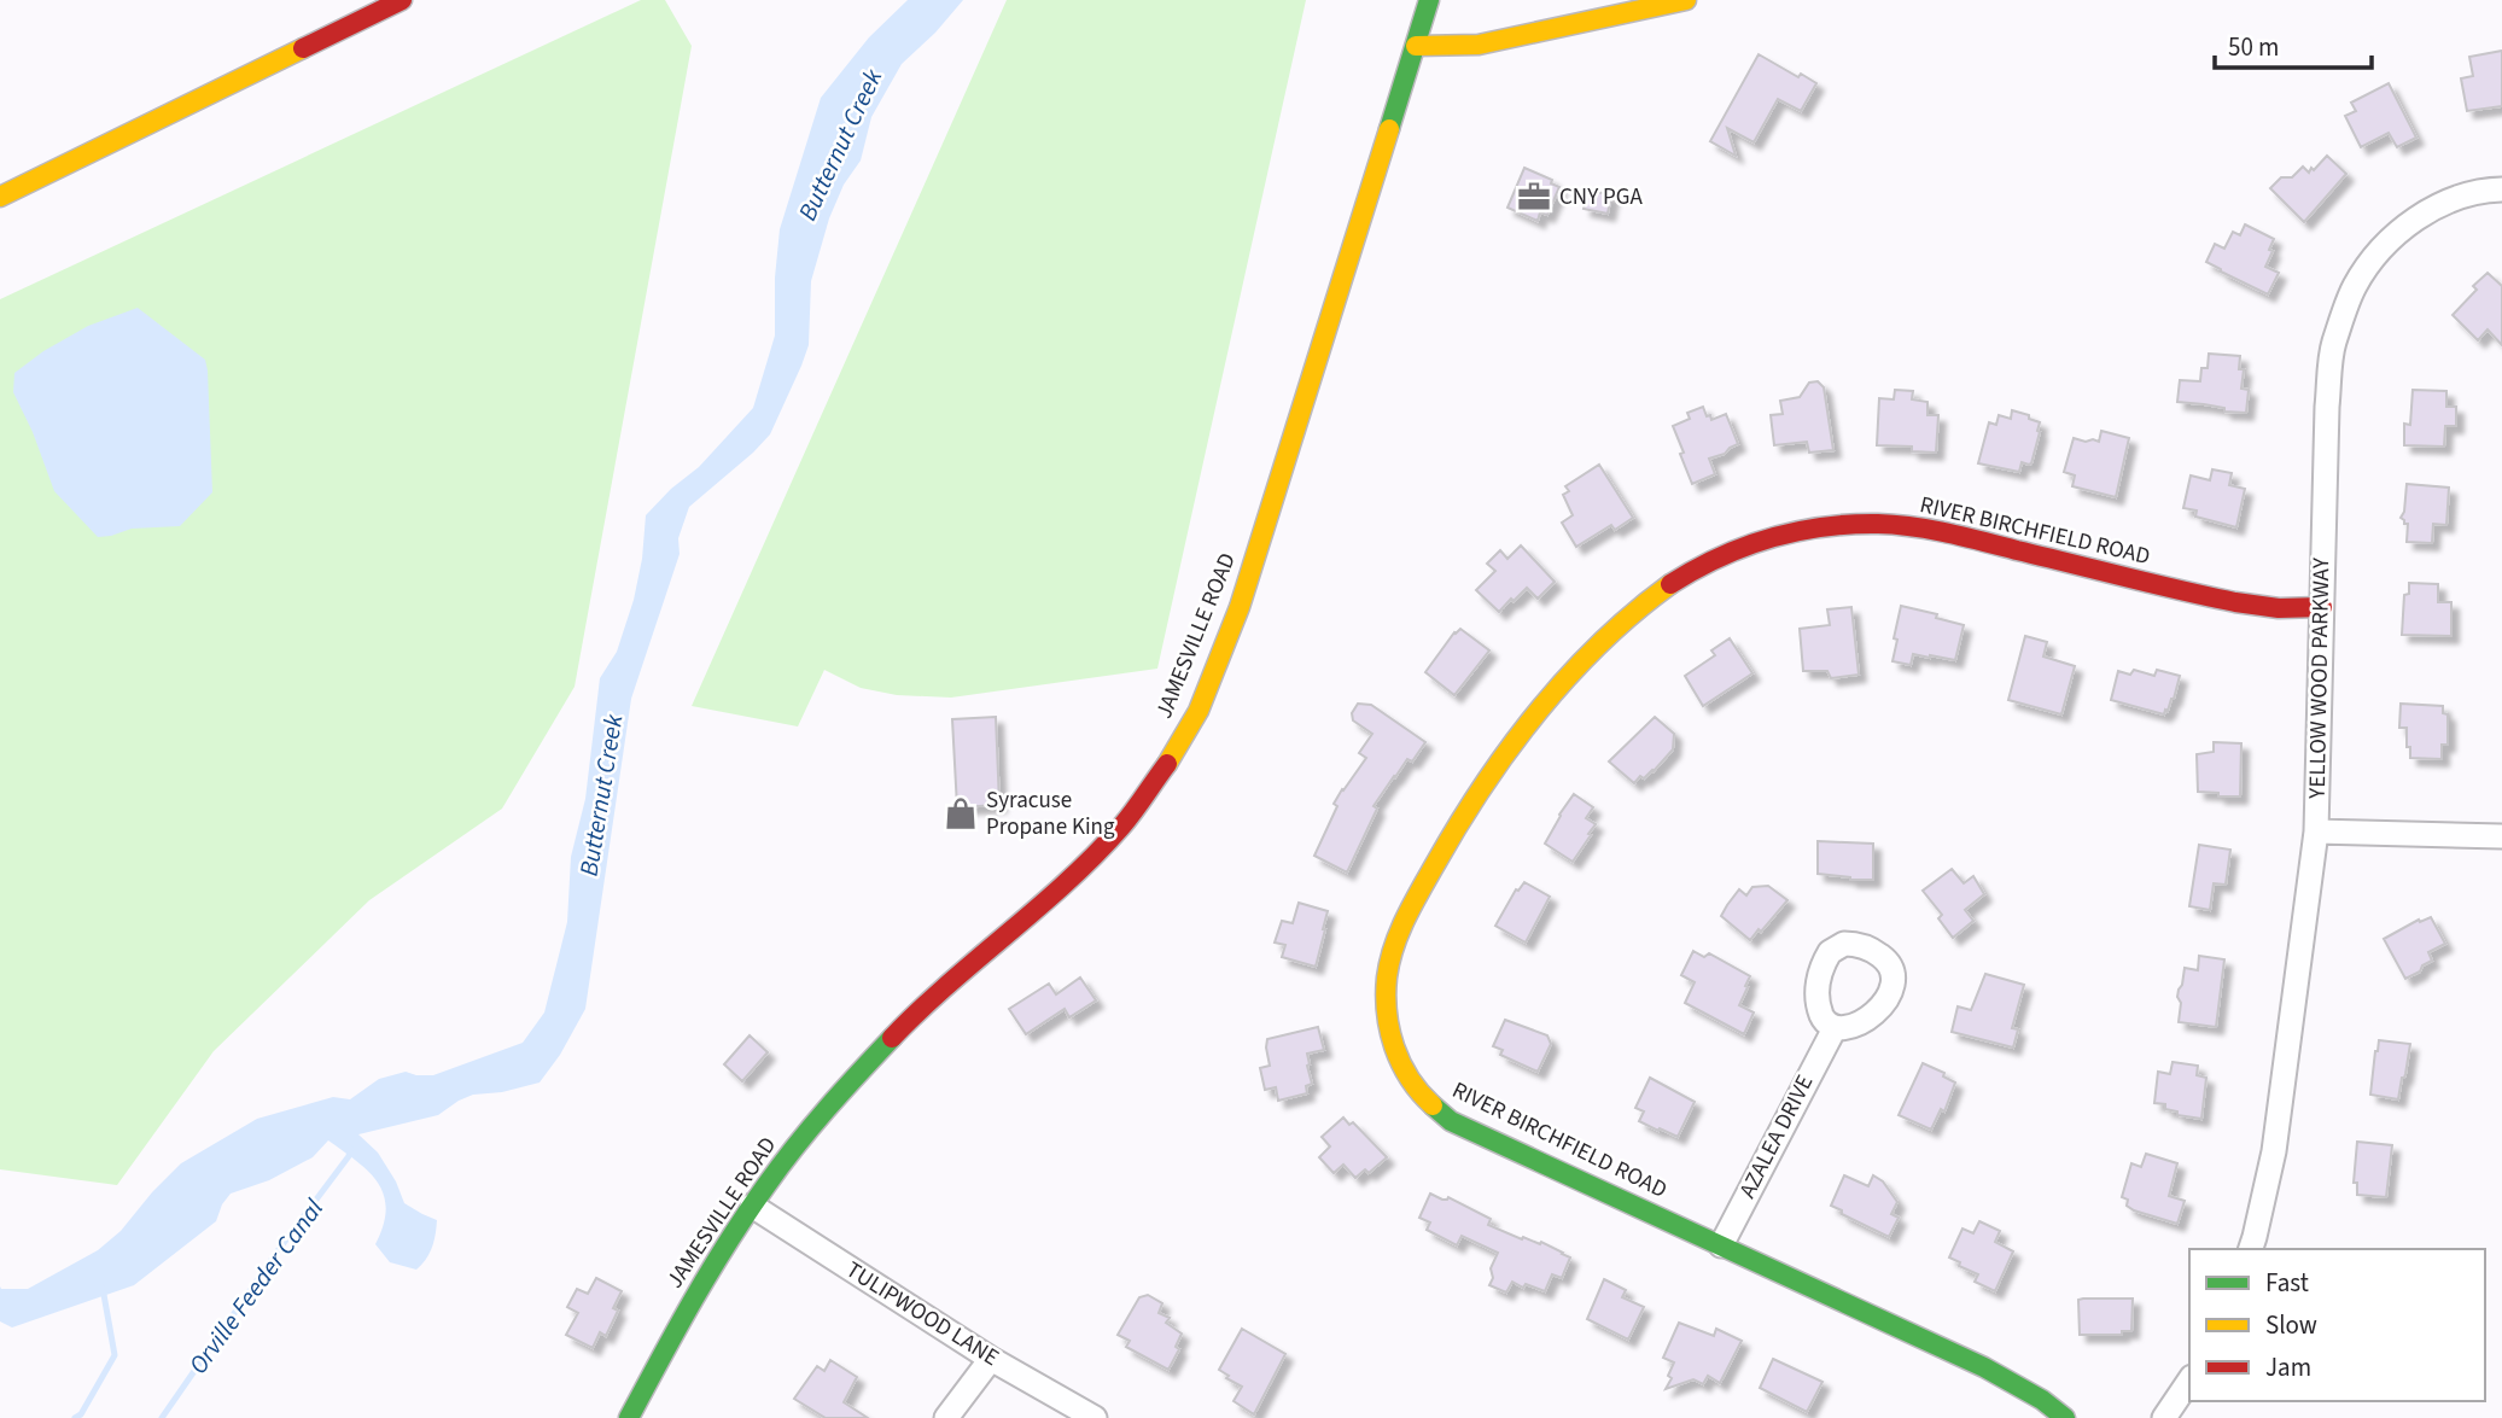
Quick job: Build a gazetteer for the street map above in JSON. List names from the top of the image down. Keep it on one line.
{"streets":{"main road":["RIVER BIRCHFIELD ROAD","JAMESVILLE ROAD"],"street":["YELLOW WOOD PARKWAY","AZALEA DRIVE","TULIPWOOD LANE"]},"crossings":[["RIVER BIRCHFIELD ROAD","YELLOW WOOD PARKWAY"],["RIVER BIRCHFIELD ROAD","AZALEA DRIVE"],["JAMESVILLE ROAD","TULIPWOOD LANE"]],"water":["Butternut Creek","Orville Feeder Canal"],"places":{"office":["CNY PGA"],"shop":["Syracuse Propane King"]},"legend":["Fast","Slow","Jam"],"scale_bar":"50 m"}
